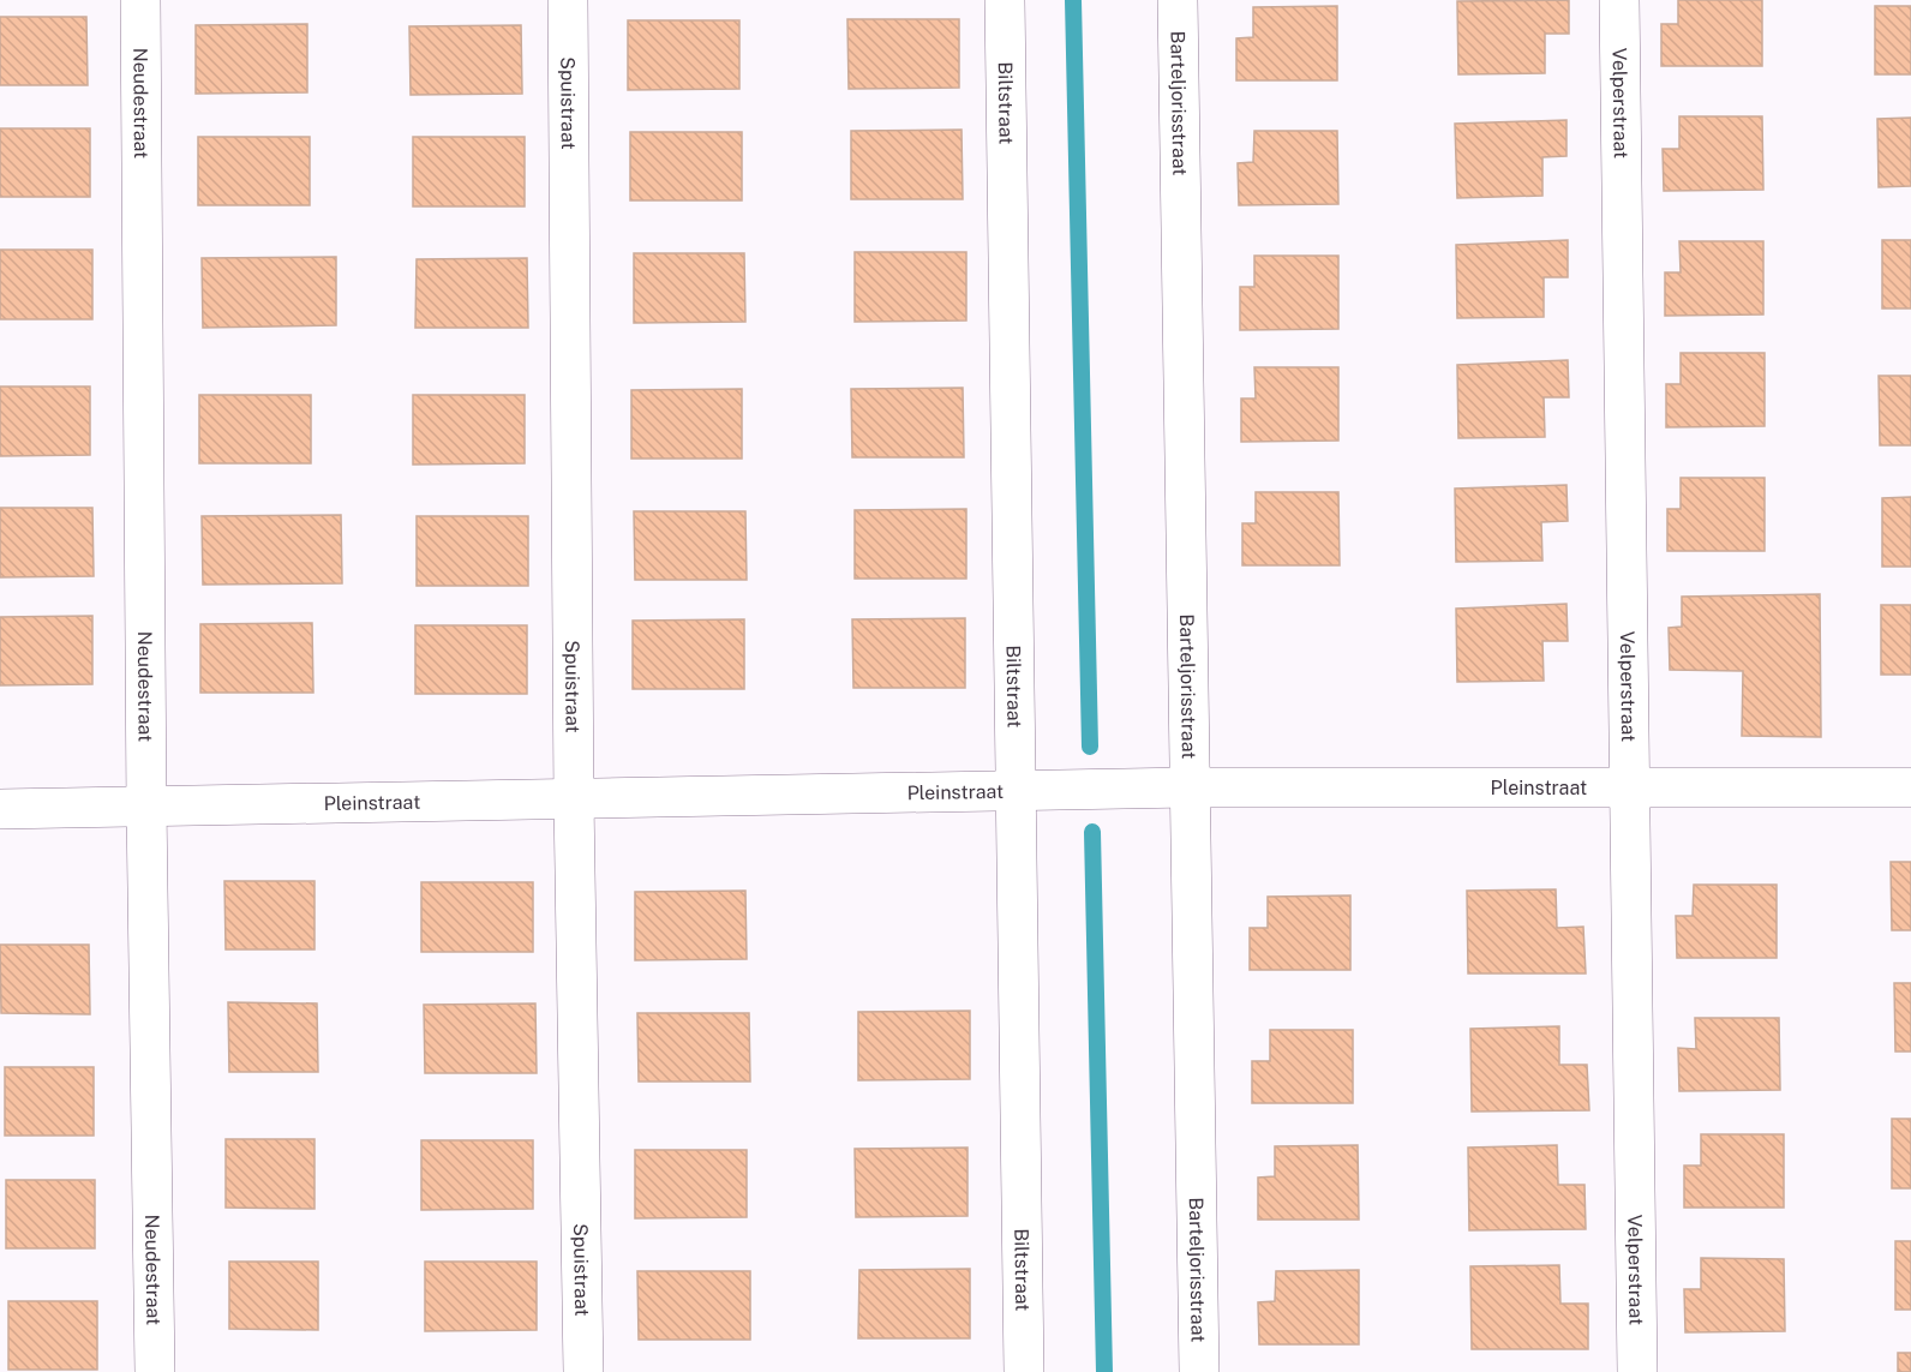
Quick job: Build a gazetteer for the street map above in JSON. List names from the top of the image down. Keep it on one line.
{"streets":{"street":["Neudestraat","Spuistraat","Biltstraat","Barteljorisstraat","Velperstraat","Pleinstraat"]},"crossings":[["Neudestraat","Pleinstraat"],["Spuistraat","Pleinstraat"],["Biltstraat","Pleinstraat"],["Barteljorisstraat","Pleinstraat"],["Velperstraat","Pleinstraat"]]}
